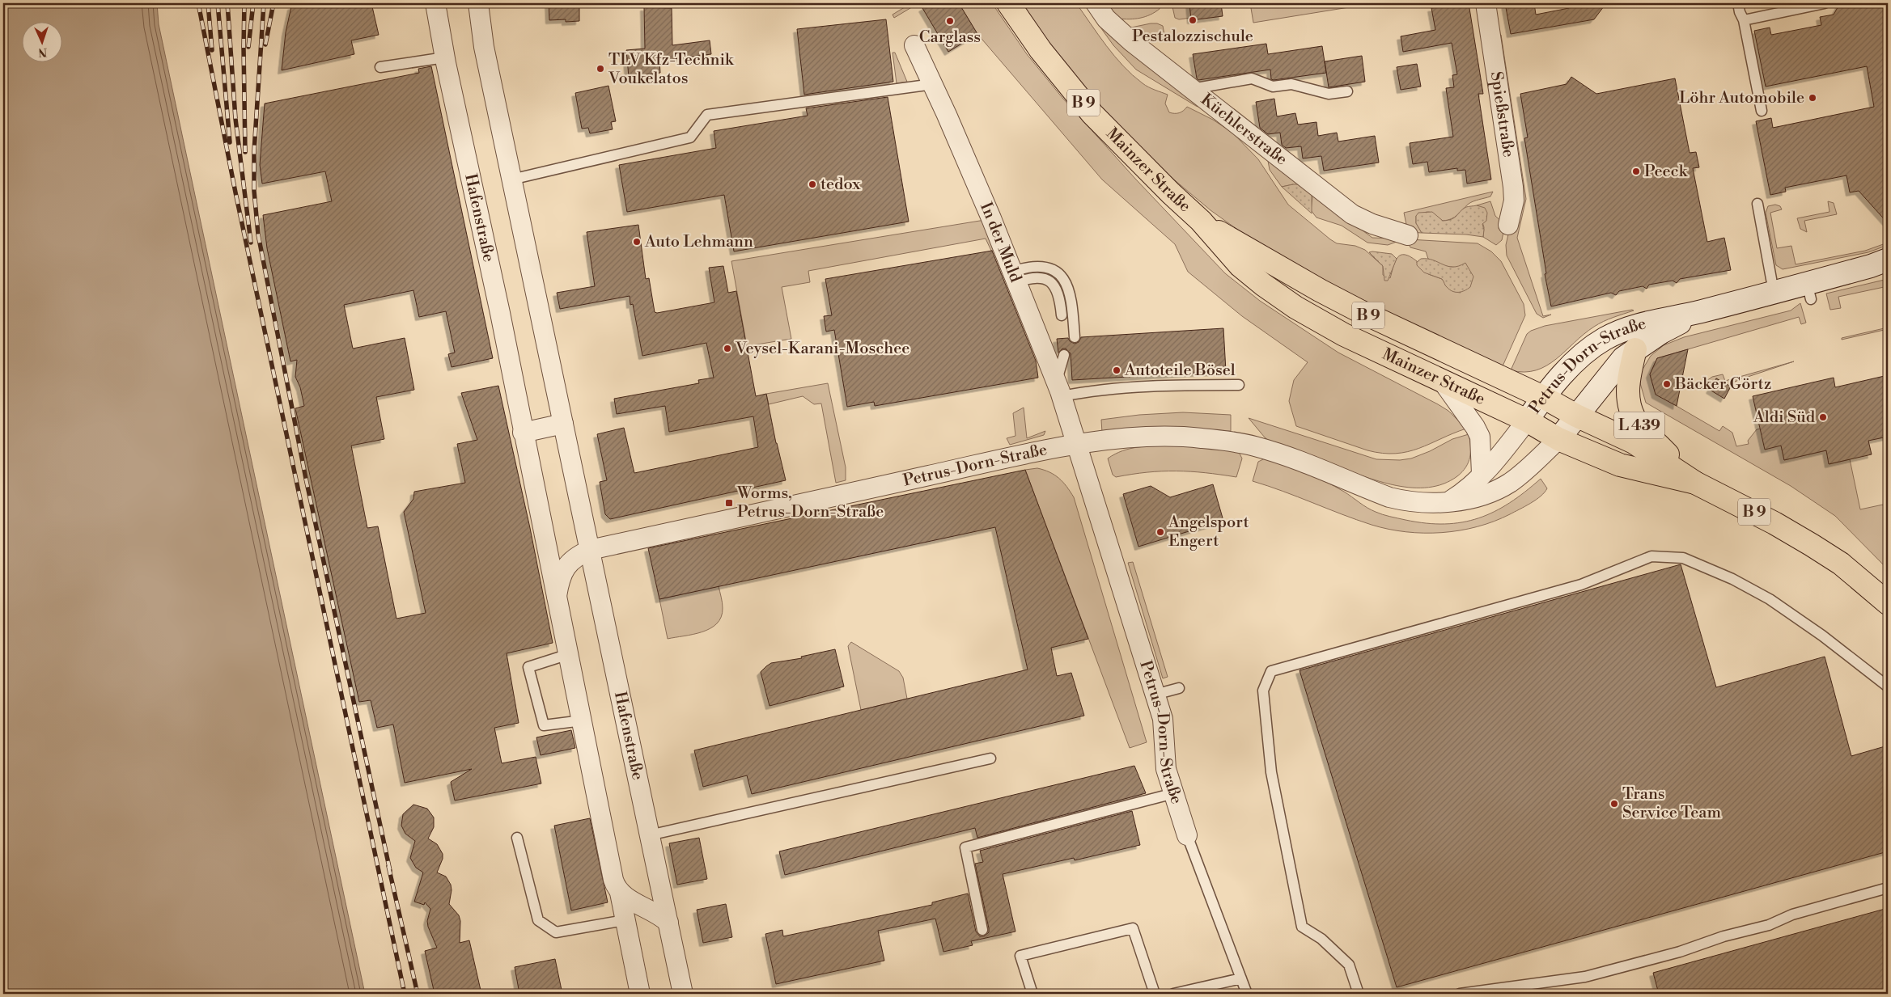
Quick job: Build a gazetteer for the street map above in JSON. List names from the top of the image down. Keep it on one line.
{"streets":{"main road":["B 9","Mainzer Straße","Petrus-Dorn-Straße","L 439"],"street":["Spießstraße","Küchlerstraße","Hafenstraße","In der Muld"]},"crossings":[["Mainzer Straße","Petrus-Dorn-Straße"],["Hafenstraße","Petrus-Dorn-Straße"],["In der Muld","Petrus-Dorn-Straße"]],"places":{"other":["Pestalozzischule","Carglass","TLV Kfz-Technik Voukelatos","Löhr Automobile","Peeck","tedox","Auto Lehmann","Veysel-Karani-Moschee","Autoteile Bösel","Bäcker Görtz","Aldi Süd","Angelsport Engert","Trans Service Team"],"transit":["Worms, Petrus-Dorn-Straße"]},"north":"bottom"}
